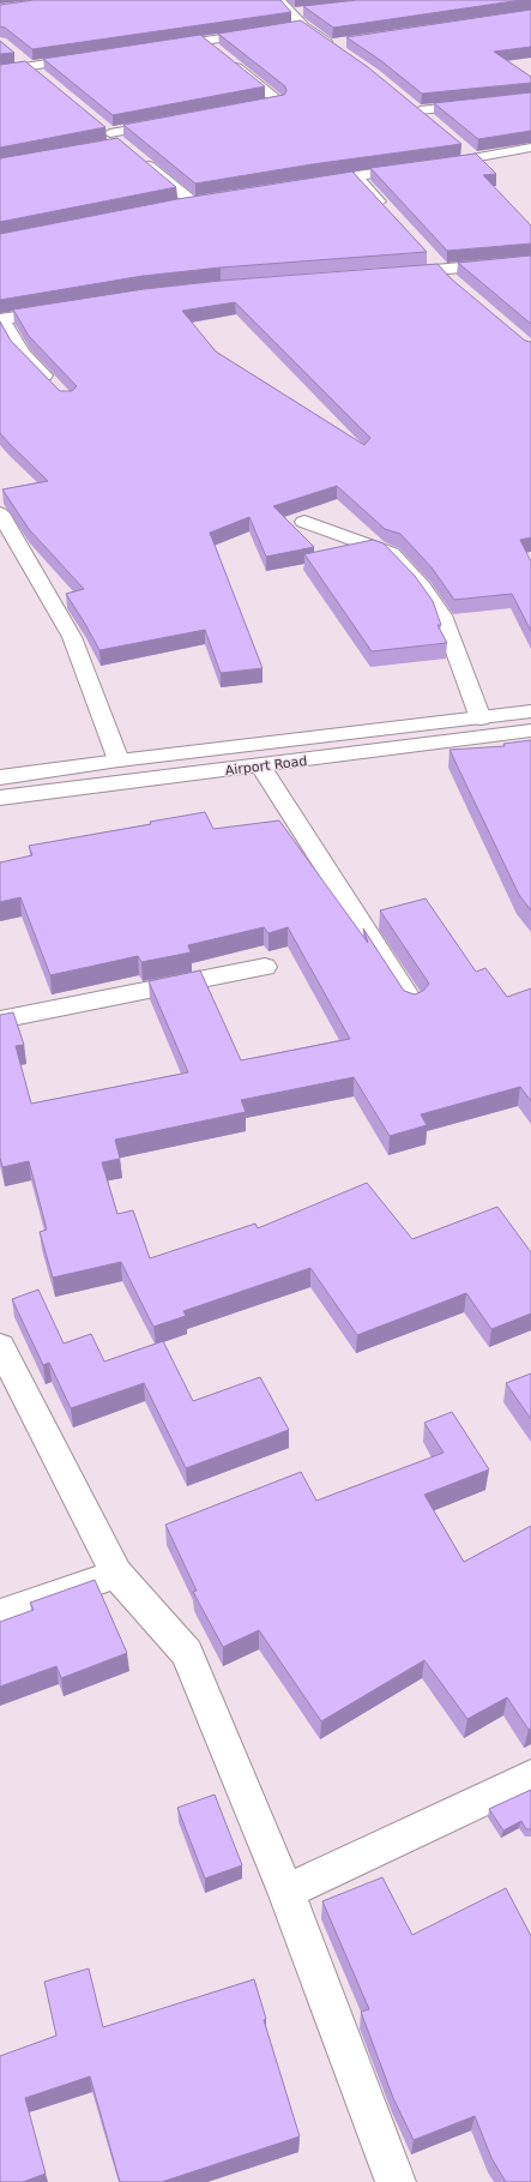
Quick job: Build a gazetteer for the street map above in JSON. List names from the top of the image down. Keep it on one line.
{"streets":{"main road":["Airport Road"]}}
